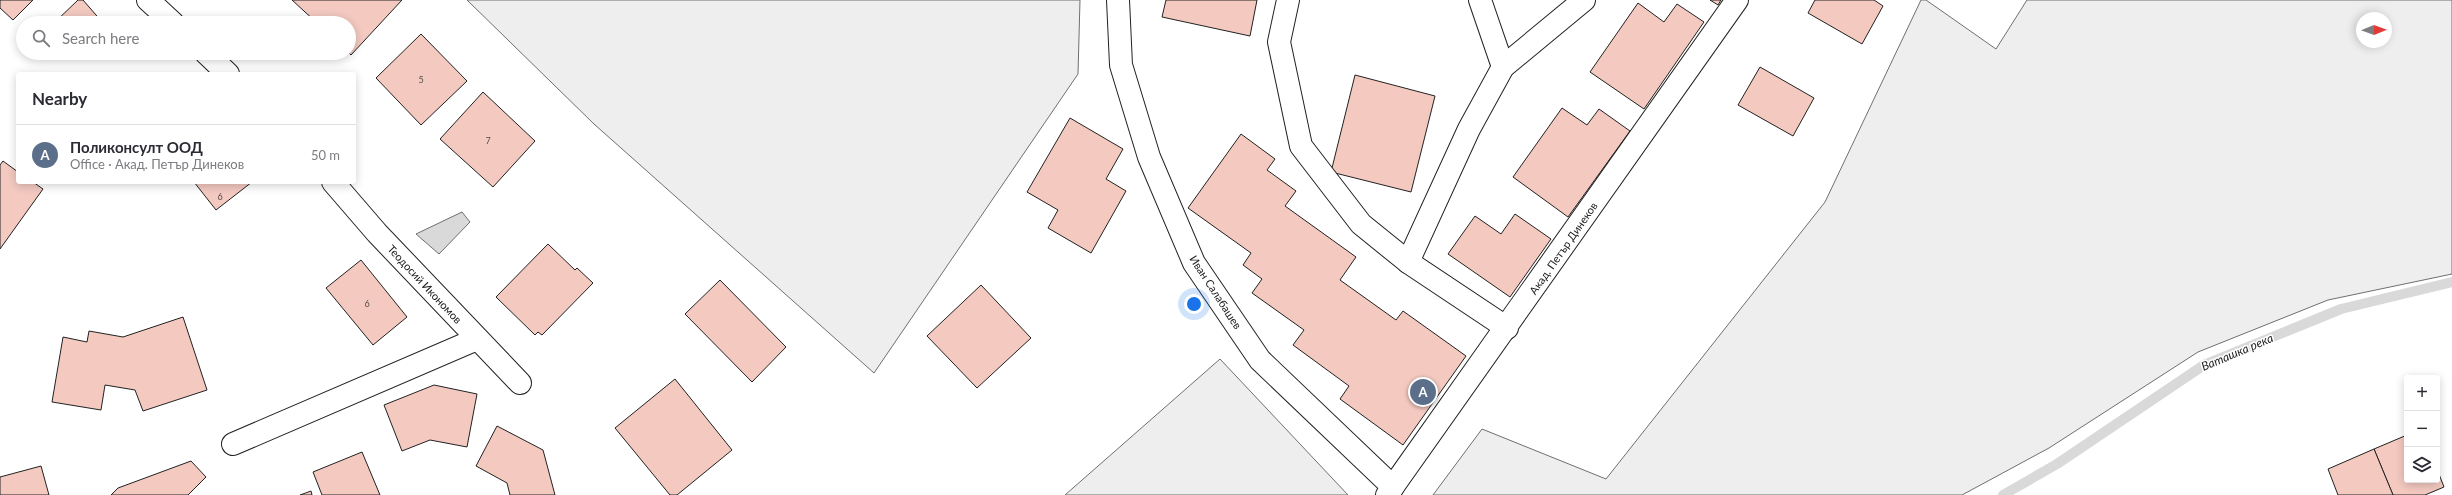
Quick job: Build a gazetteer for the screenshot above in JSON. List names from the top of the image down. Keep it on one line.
{"streets":{"street":["Акад. Петър Динеков","Теодосий Икономов","Иван Салабашев"]},"crossings":[["Акад. Петър Динеков","Иван Салабашев"]],"water":["Ваташка река"],"house_numbers":["5","7","6","6"],"north":"right","page":{"search":"Search here","heading":"Nearby","list":[{"mark":"A","name":"Поликонсулт ООД","note":"Office · Акад. Петър Динеков","value":"50 m"}],"map_buttons":["+","−"],"pins":"A"}}
